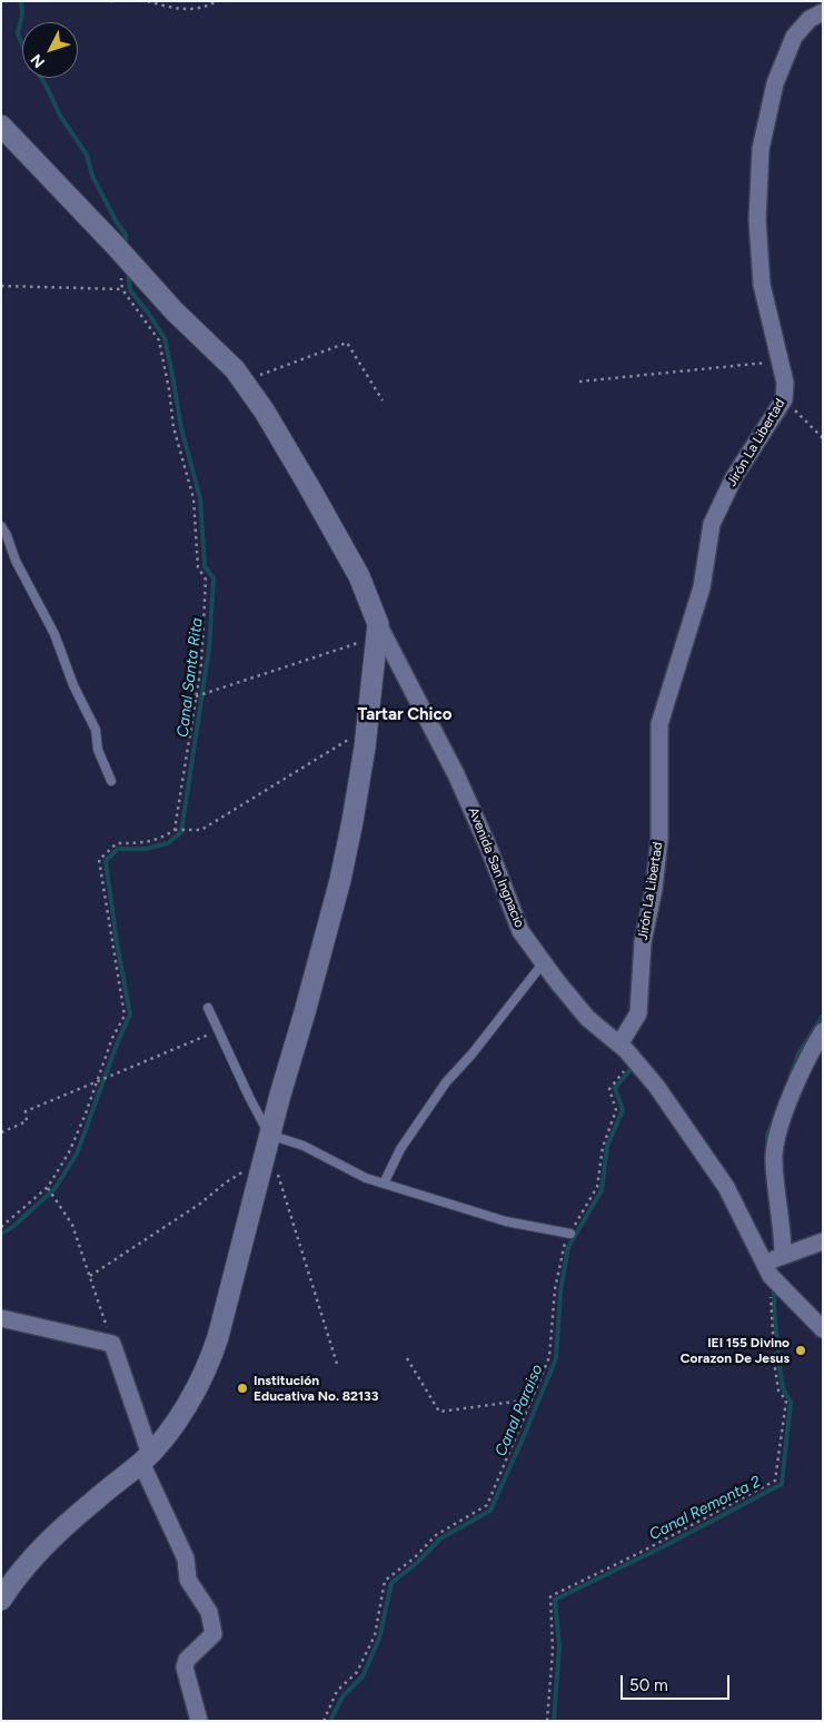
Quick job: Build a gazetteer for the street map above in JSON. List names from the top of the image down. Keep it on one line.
{"streets":{"street":["Jirón La Libertad","Avenida San Ingnacio"]},"crossings":[["Jirón La Libertad","Avenida San Ingnacio"]],"districts":["Tartar Chico"],"water":["Canal Santa Rita","Canal Paraiso","Canal Remonta 2"],"places":["IEI 155 Divino Corazon De Jesus","Institución Educativa No. 82133"],"scale_bar":"50 m","north":"bottom left"}
